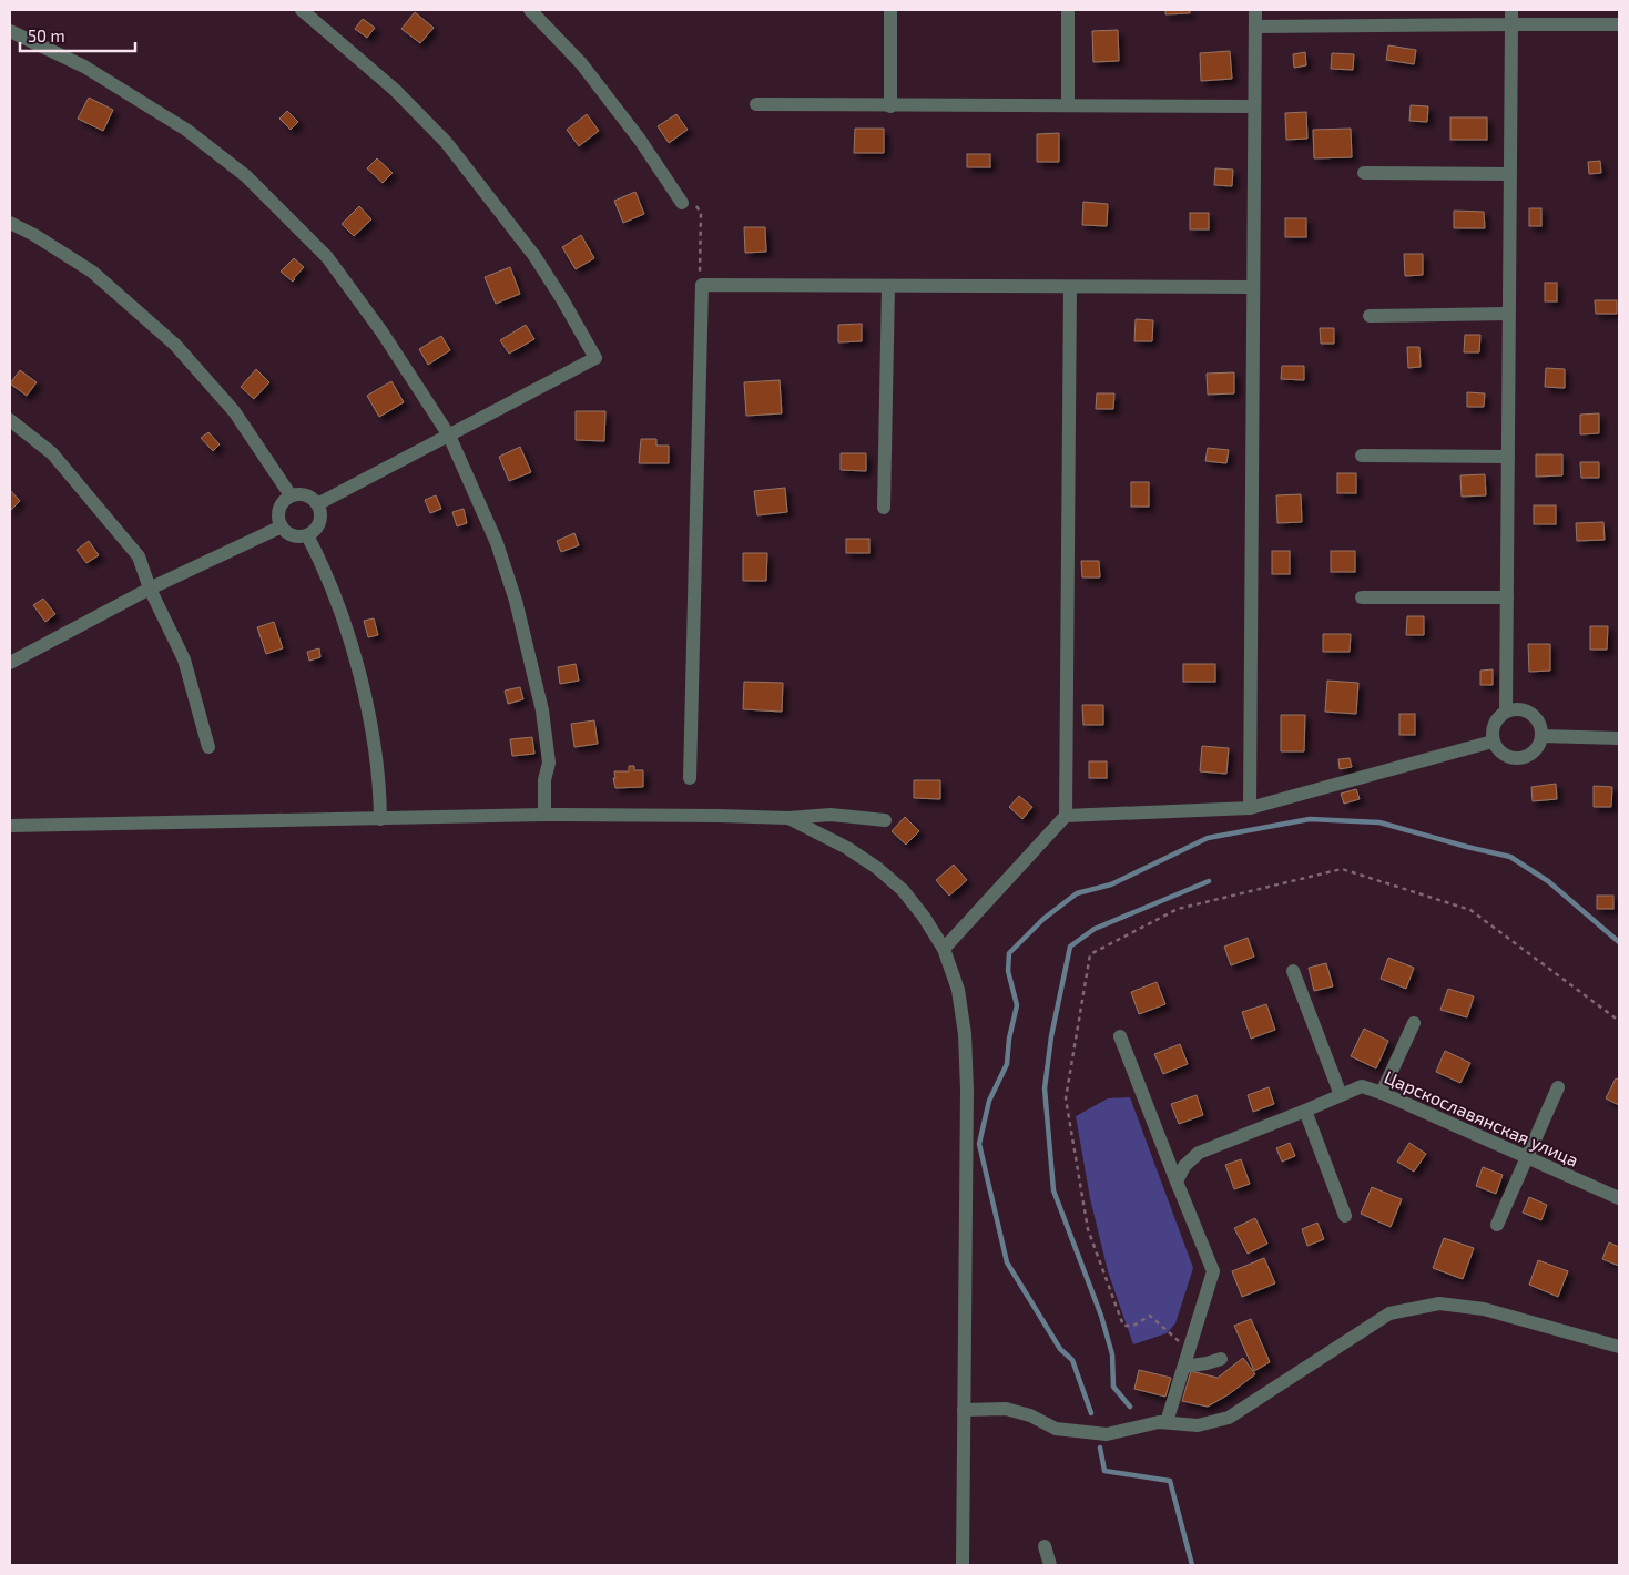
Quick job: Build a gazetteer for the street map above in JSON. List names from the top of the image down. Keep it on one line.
{"streets":{"street":["Царскославянская улица"]},"scale_bar":"50 m"}
